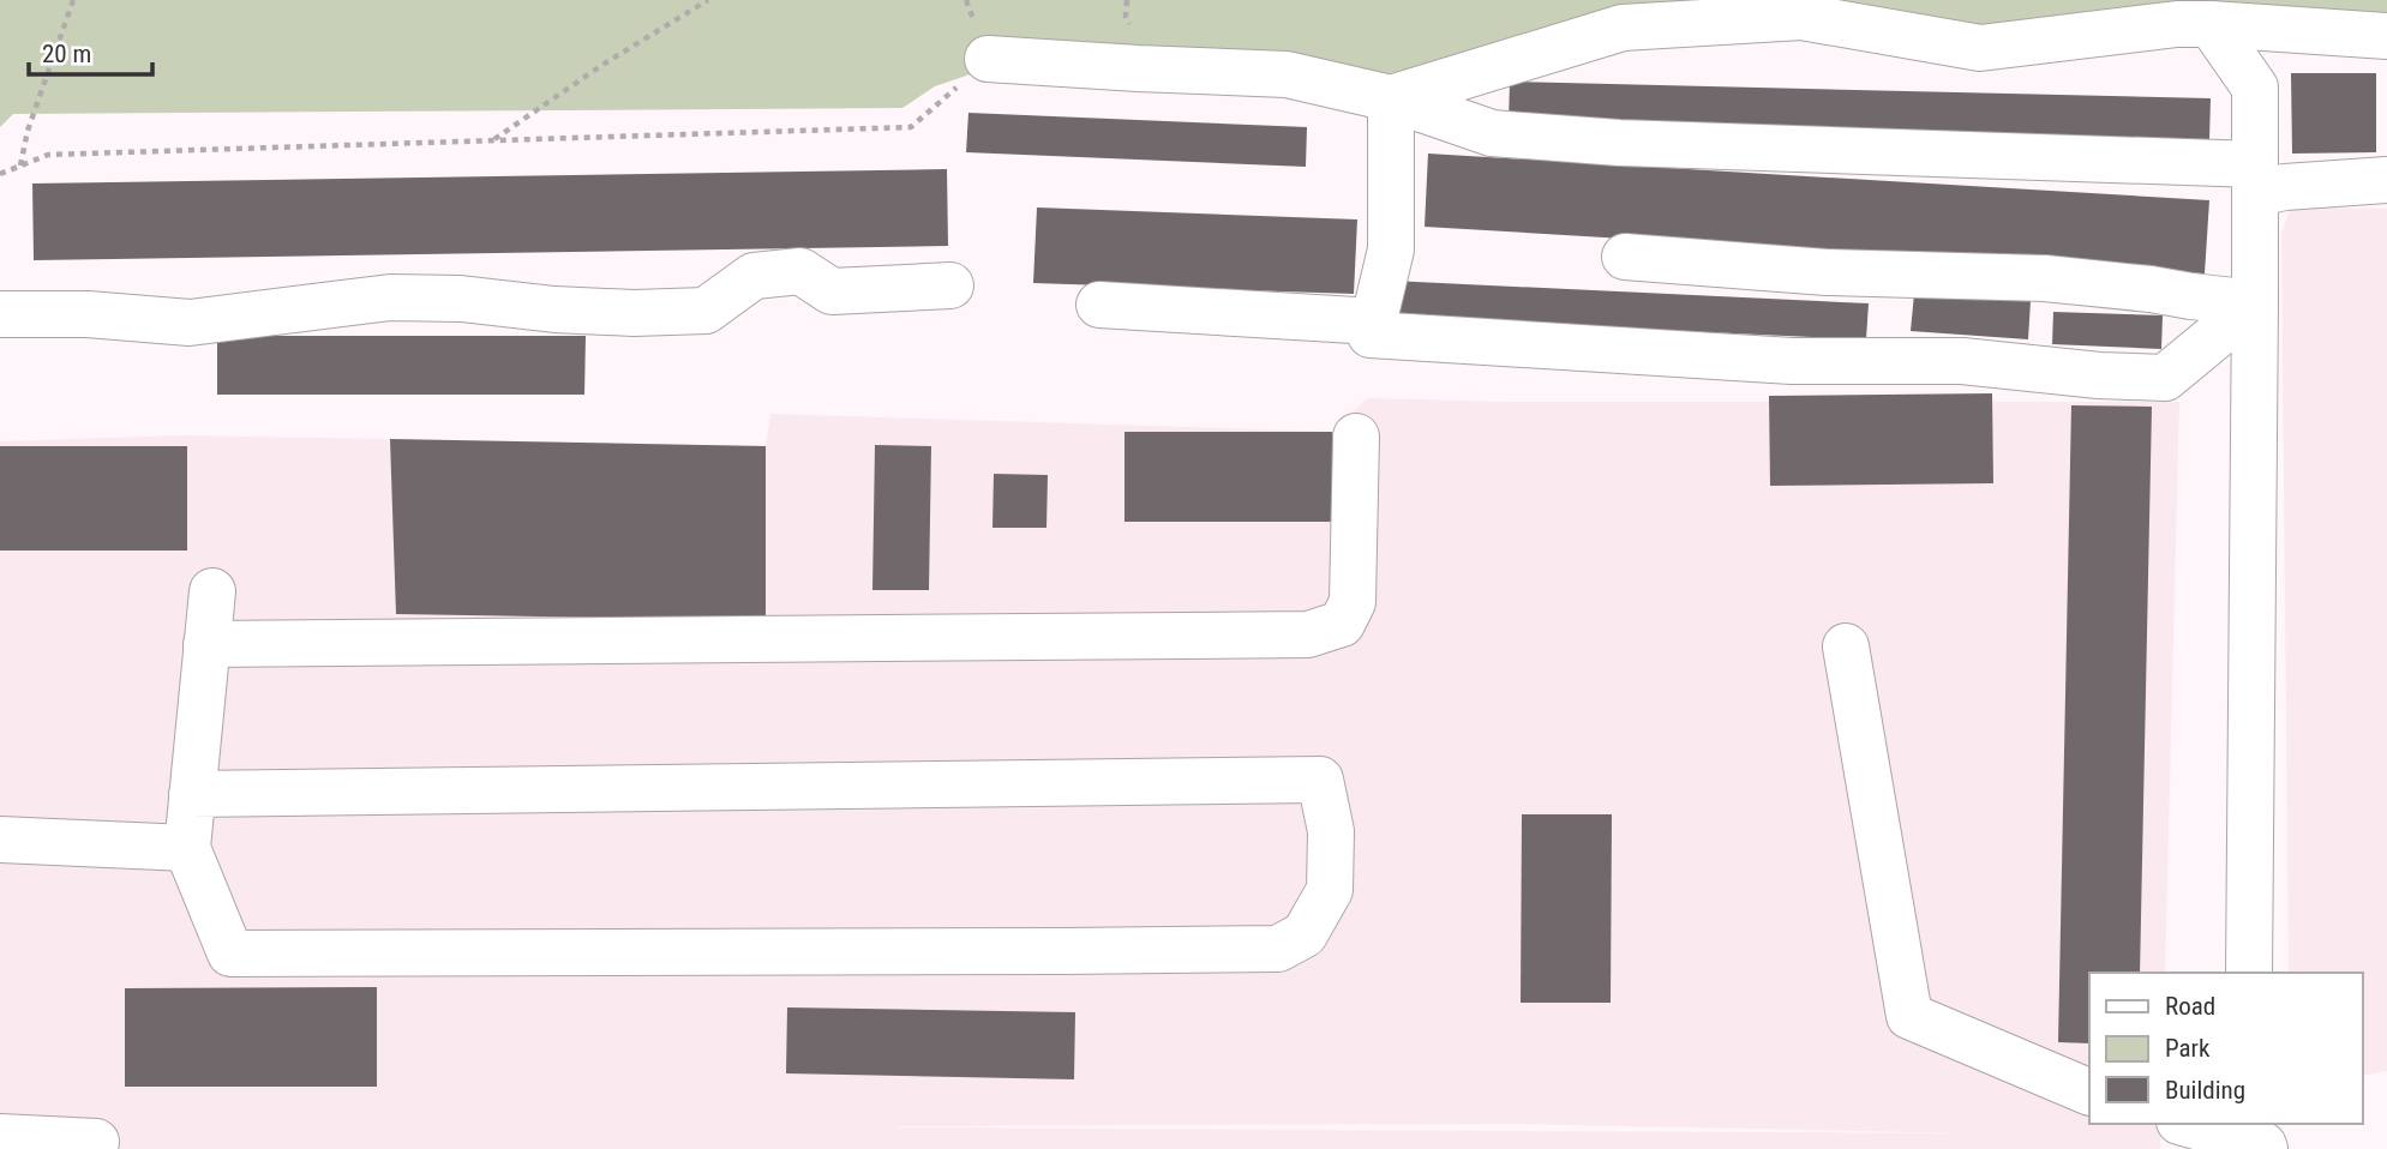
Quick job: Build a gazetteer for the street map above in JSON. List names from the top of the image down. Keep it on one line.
{"legend":["Road","Park","Building"],"scale_bar":"20 m"}
